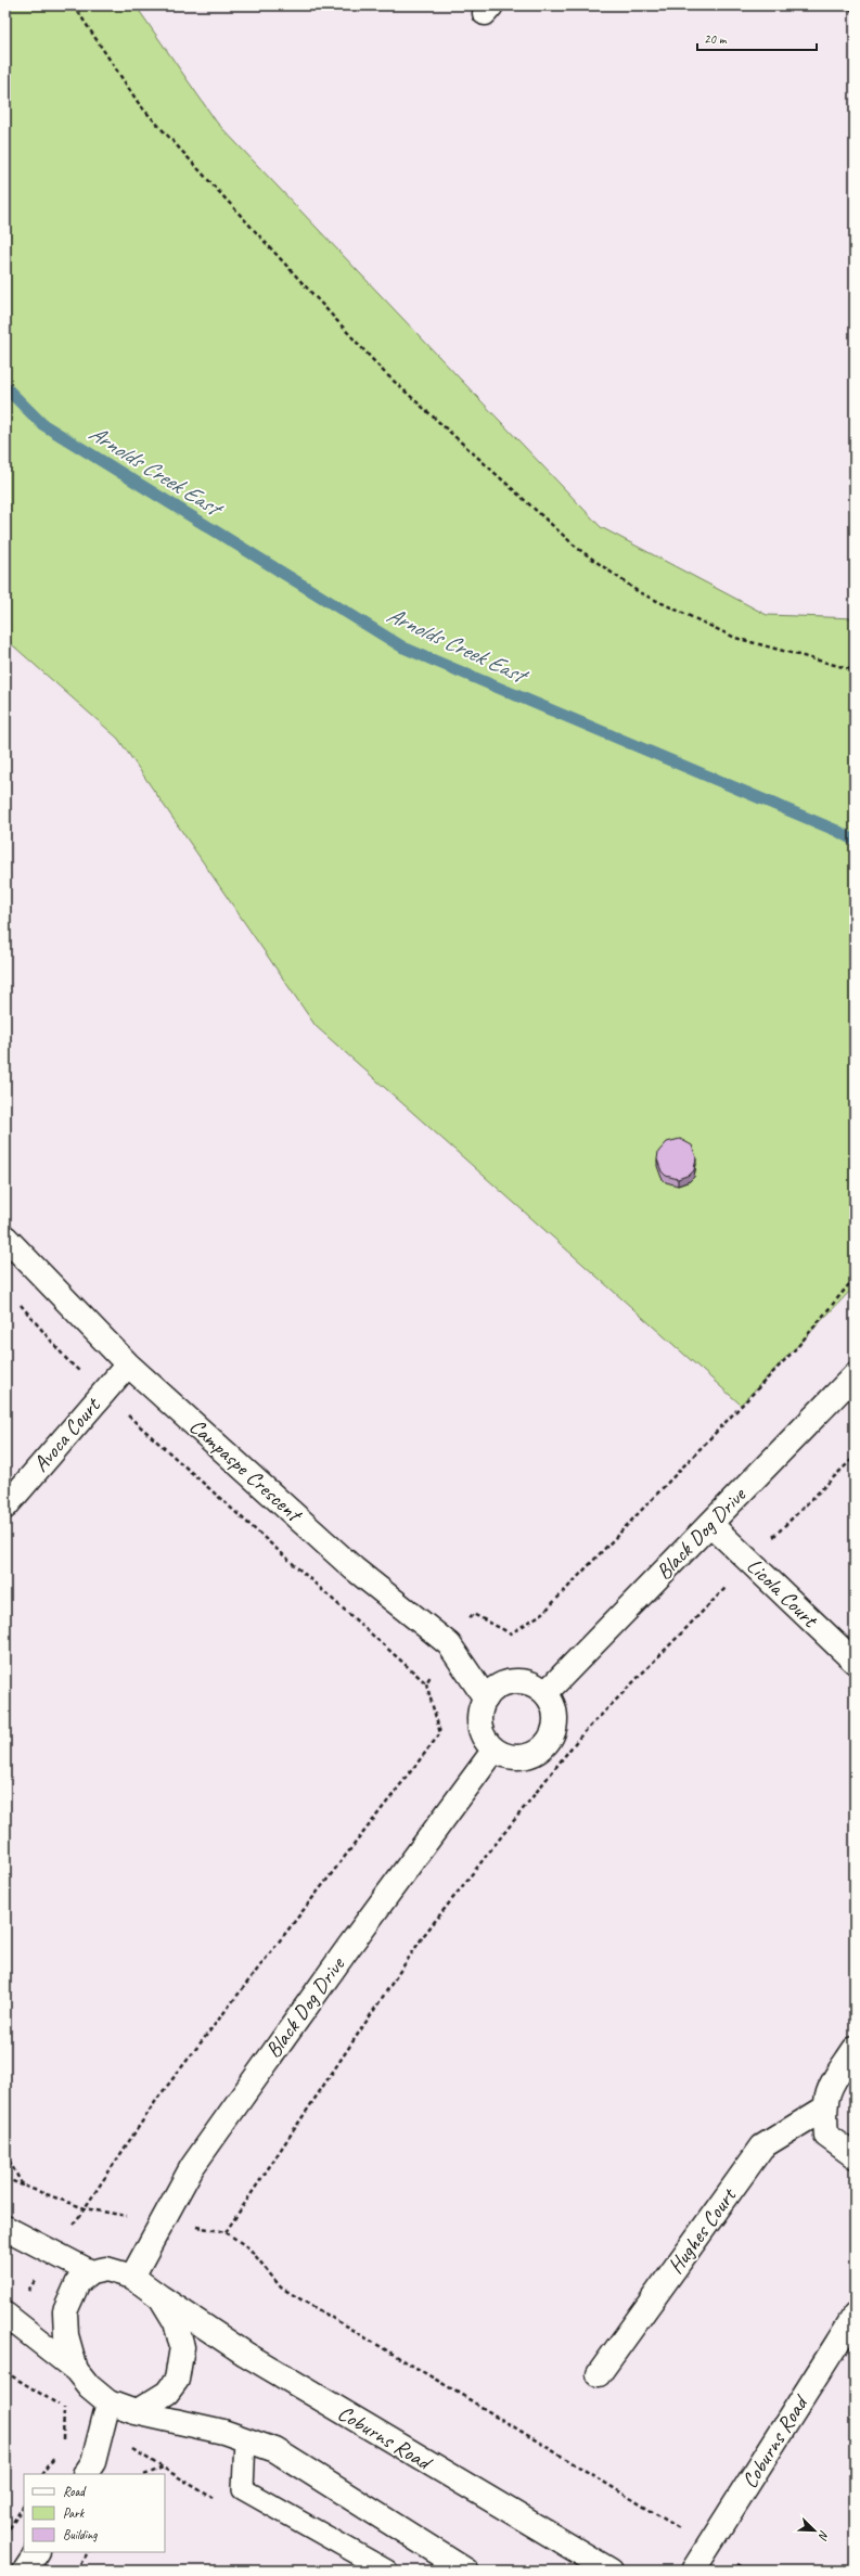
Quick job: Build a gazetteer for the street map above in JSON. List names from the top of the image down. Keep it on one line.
{"streets":{"street":["Avoca Court","Campaspe Crescent","Black Dog Drive","Licola Court","Hughes Court","Coburns Road"]},"crossings":[["Avoca Court","Campaspe Crescent"],["Campaspe Crescent","Black Dog Drive"],["Black Dog Drive","Licola Court"],["Black Dog Drive","Coburns Road"]],"water":["Arnolds Creek East"],"legend":["Road","Park","Building"],"scale_bar":"20 m","north":"bottom right"}
